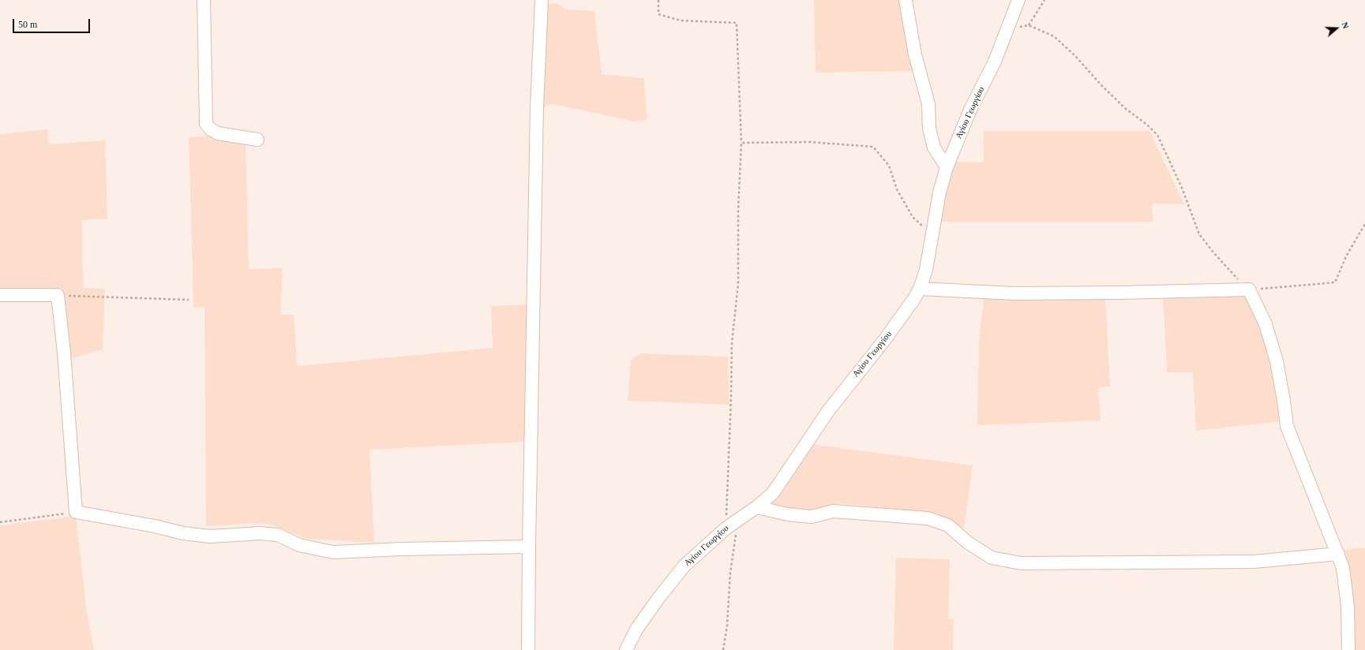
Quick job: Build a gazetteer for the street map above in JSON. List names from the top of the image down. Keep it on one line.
{"streets":{"street":["Αγίου Γεωργίου"]},"scale_bar":"50 m","north":"right"}
